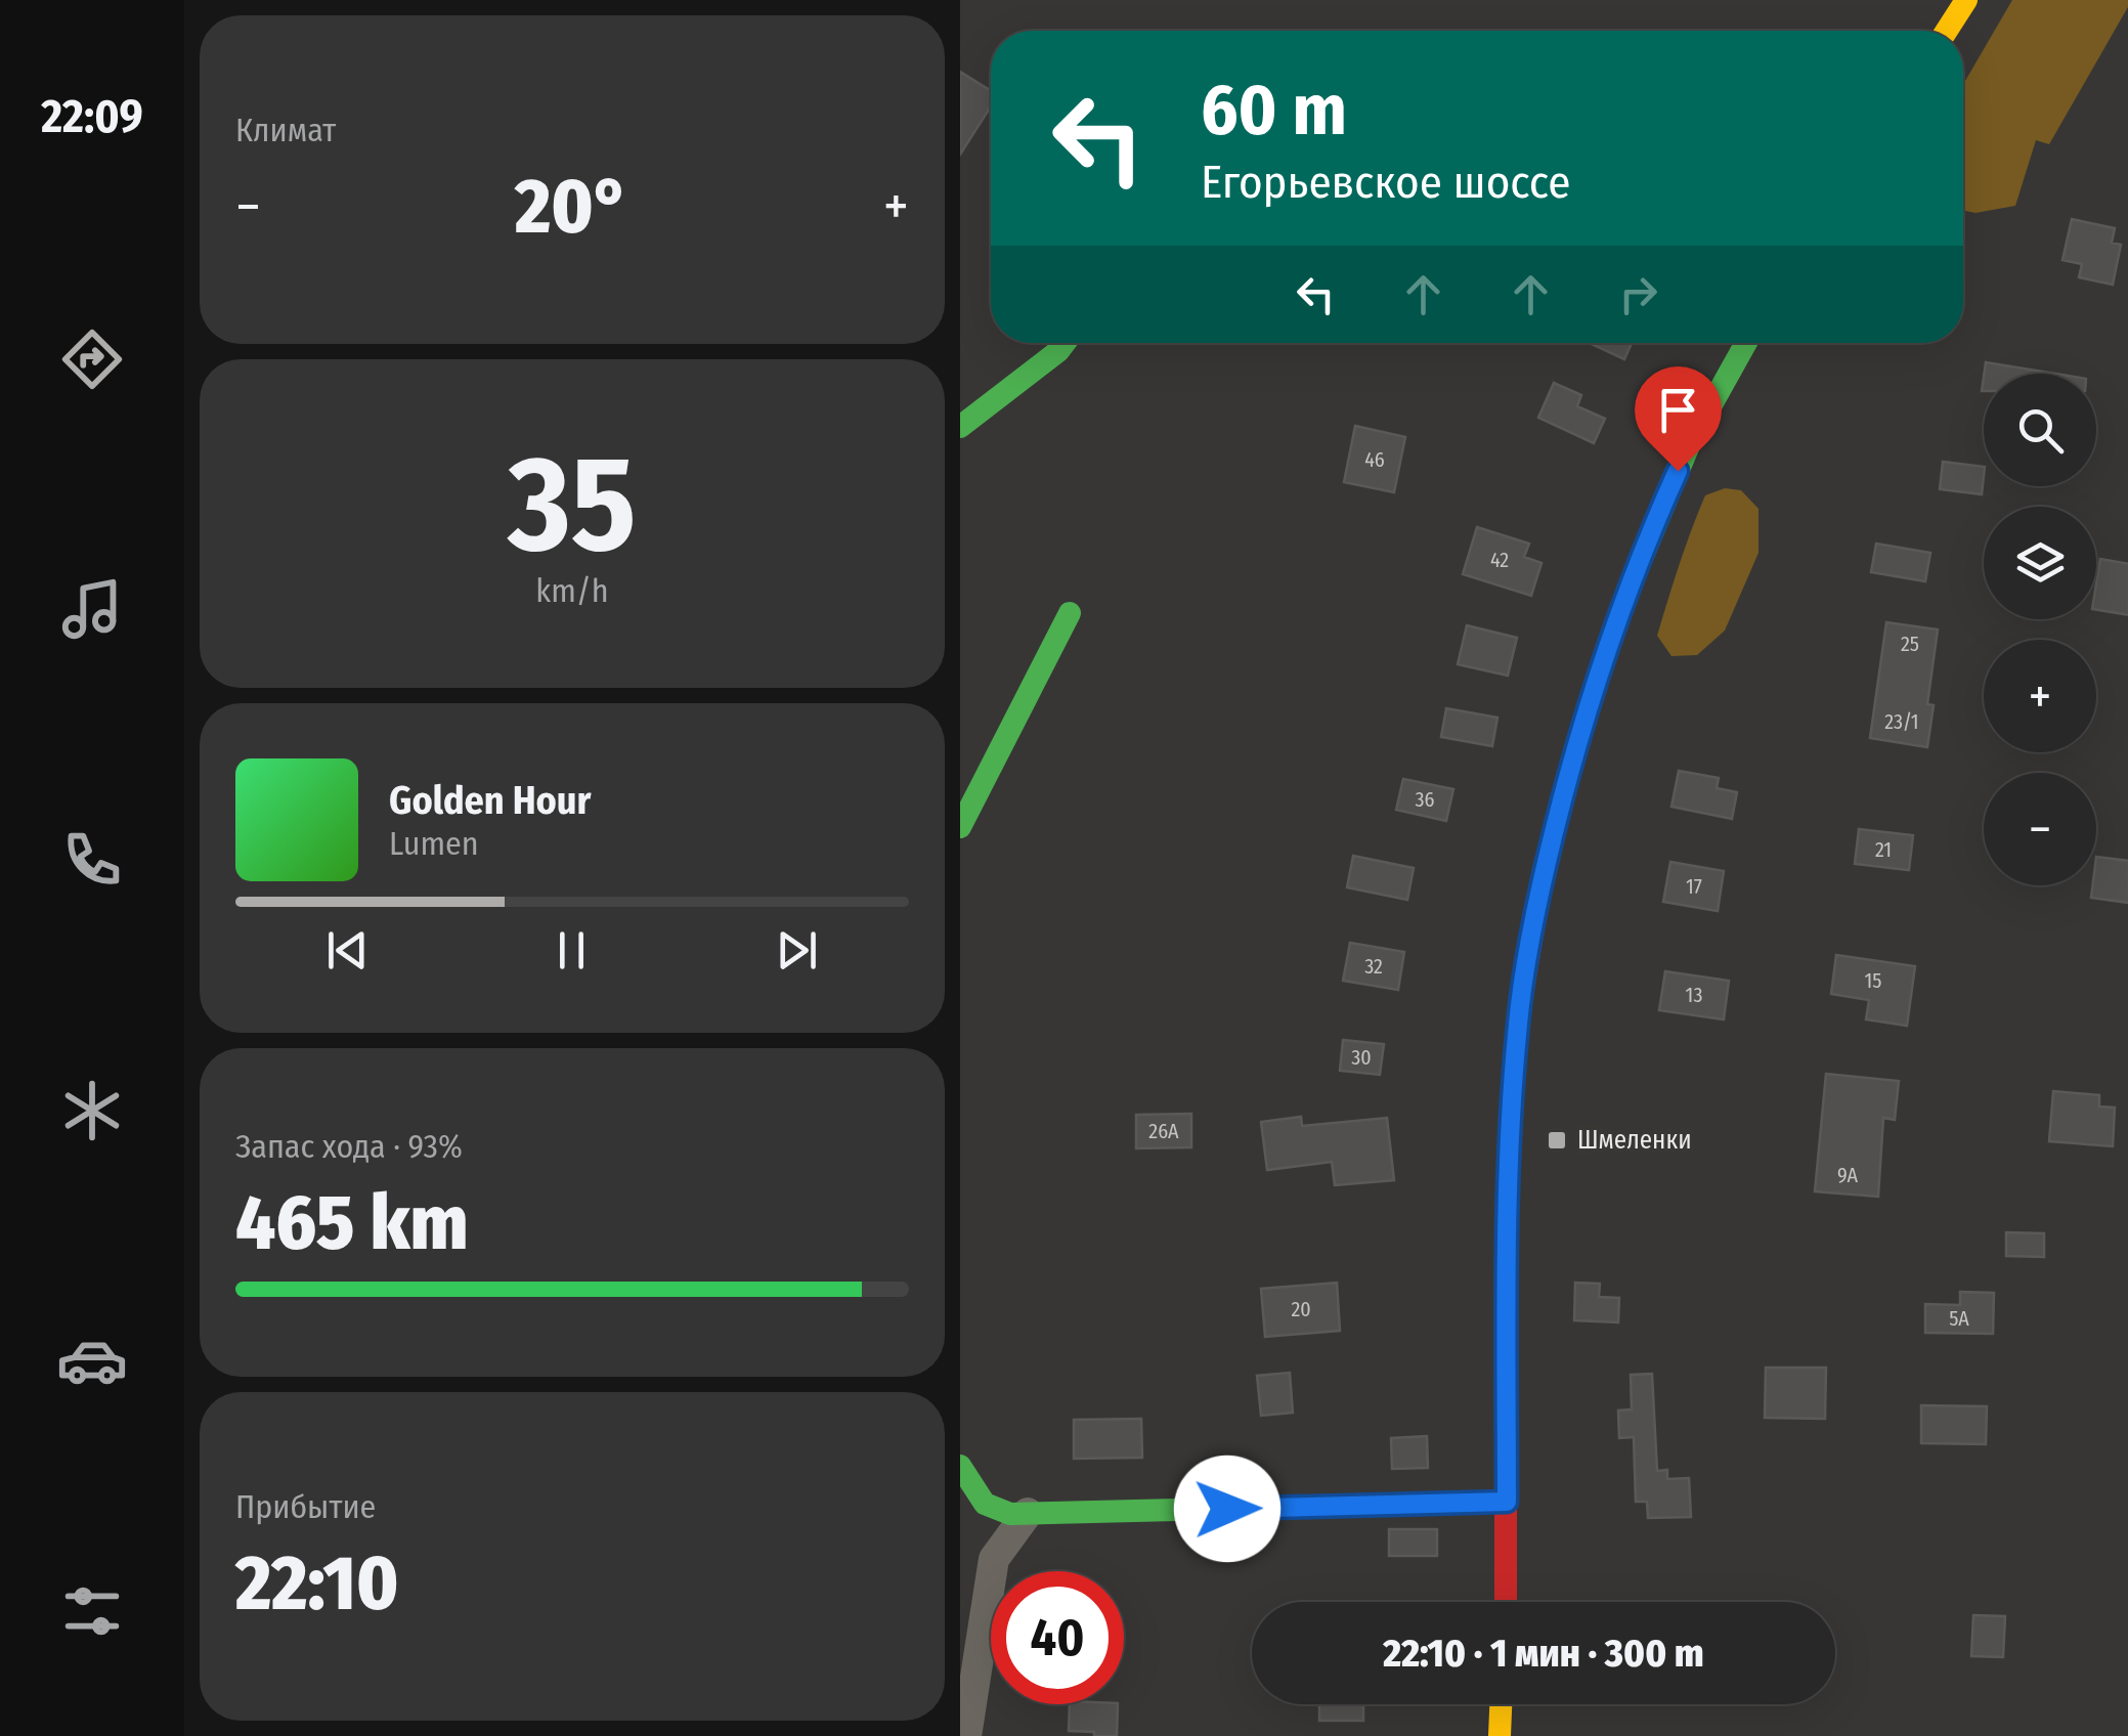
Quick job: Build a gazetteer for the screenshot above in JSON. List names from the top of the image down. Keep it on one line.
{"places":{"transit":["Шмеленки"]},"house_numbers":["46","42","25","23/1","36","21","17","32","15","13","30","26А","9А","20","5А"],"page":{"tabs":"22:09","tile":["Климат",["35","km/h"],["Запас хода · 93%","465 km"],["Прибытие","22:10"]],"turn":["60 m","Егорьевское шоссе"],"heat":["−","20°","+"],"map_buttons":["+","−"],"song":["Golden Hour","Lumen"],"limit":"40","trip":"22:10 · 1 мин · 300 m"}}
